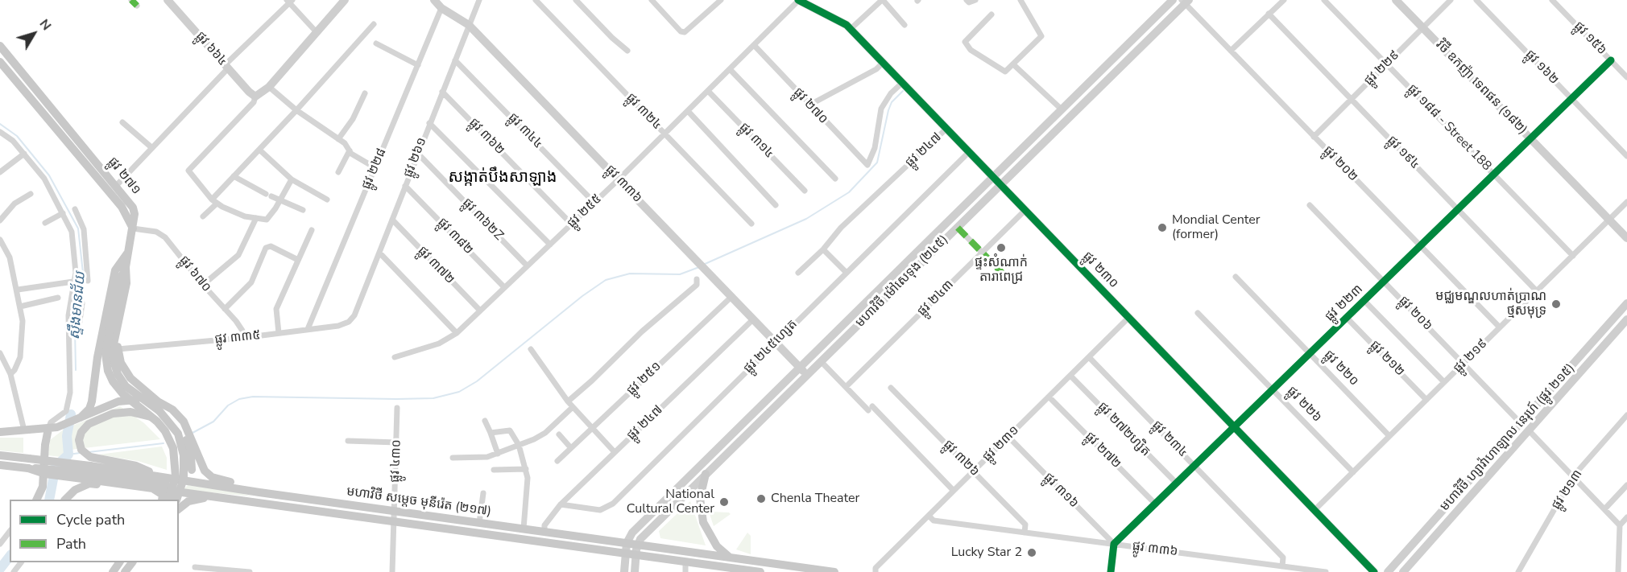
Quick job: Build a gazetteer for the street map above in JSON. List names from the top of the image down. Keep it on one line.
{"streets":{"main road":["ផ្លូវ ៦៦៤","វិថី ឧកញ៉ា ទេពផន (១៨២)","ផ្លូវ ២៧១","ផ្លូវ ៣៣៦","ផ្លូវ ២៣០","មហាវិថី ម៉ៅសេទុង (២៤៥)","មហាវិថី ហ្សាវ៉ាហាឡាល នេរុហ៍ (ផ្លូវ ២១៥)","មហាវិថី សម្តេច មុនីរ៉េត (២១៧)"],"street":["ផ្លូវ ១៥៦","ផ្លូវ ១៦២","ផ្លូវ ២២៩","ផ្លូវ ២៧០","ផ្លូវ ៣២៤","ផ្លូវ ១៨៨ - Street 188","ផ្លូវ ៣៤៤","ផ្លូវ ៣៦២","ផ្លូវ ៣១៤","ផ្លូវ ២៤៧","ផ្លូវ ១៩៤","ផ្លូវ ២៦១","ផ្លូវ ២០២","ផ្លូវ ២២៨","ផ្លូវ ២៥៥","ផ្លូវ ៣៦២Z","ផ្លូវ ៣៨២","ផ្លូវ ៣៧២","ផ្លូវ ៦៧០","ផ្លូវ ២៤៣","ផ្លូវ ២២៣","ផ្លូវ ២០៦","ផ្លូវ ៣៣៥","ផ្លូវ ២៤៥ហ្សេត","ផ្លូវ ២១៩","ផ្លូវ ២១២","ផ្លូវ ២២០","ផ្លូវ ២៥១","ផ្លូវ ២២៦","ផ្លូវ ២៧២ហ្សិត","ផ្លូវ ២៣៤","ផ្លូវ ២៣១","ផ្លូវ ២៧២","ផ្លូវ ៣២៦","ផ្លូវ ៤៣០","ផ្លូវ ២១៣","ផ្លូវ ៣១៦"]},"crossings":[["ផ្លូវ ១៥៦","ផ្លូវ ២២៣"],["ផ្លូវ ១៦២","ផ្លូវ ២២៣"],["ផ្លូវ ២២៩","វិថី ឧកញ៉ា ទេពផន (១៨២)"],["ផ្លូវ ២២៩","ផ្លូវ ១៨៨ - Street 188"],["ផ្លូវ ២២៩","ផ្លូវ ១៩៤"],["ផ្លូវ ២២៩","ផ្លូវ ២០២"],["វិថី ឧកញ៉ា ទេពផន (១៨២)","ផ្លូវ ២២៣"],["វិថី ឧកញ៉ា ទេពផន (១៨២)","ផ្លូវ ២១៩"],["ផ្លូវ ២៧០","ផ្លូវ ២៥៥"],["ផ្លូវ ២៧០","ផ្លូវ ២៣០"],["ផ្លូវ ៣២៤","ផ្លូវ ២៥៥"],["ផ្លូវ ១៨៨ - Street 188","ផ្លូវ ២២៣"],["ផ្លូវ ១៨៨ - Street 188","ផ្លូវ ២១៩"],["ផ្លូវ ៣៤៤","ផ្លូវ ២៦១"],["ផ្លូវ ៣៤៤","ផ្លូវ ២៥៥"],["ផ្លូវ ៣៦២","ផ្លូវ ២៦១"],["ផ្លូវ ៣៦២","ផ្លូវ ២៥៥"],["ផ្លូវ ៣១៤","ផ្លូវ ២៥៥"],["ផ្លូវ ២៤៧","ផ្លូវ ៣៣៦"],["ផ្លូវ ២៤៧","ផ្លូវ ២៣០"],["ផ្លូវ ២៤៧","ផ្លូវ ២៤៥ហ្សេត"],["ផ្លូវ ២៤៧","មហាវិថី សម្តេច មុនីរ៉េត (២១៧)"],["ផ្លូវ ១៩៤","ផ្លូវ ២២៣"],["ផ្លូវ ១៩៤","ផ្លូវ ២១៩"],["ផ្លូវ ២៦១","ផ្លូវ ៣៣៦"],["ផ្លូវ ២៦១","ផ្លូវ ៣៦២Z"],["ផ្លូវ ២៦១","ផ្លូវ ៣៨២"],["ផ្លូវ ២៦១","ផ្លូវ ៣៧២"],["ផ្លូវ ២៦១","ផ្លូវ ៣៣៥"],["ផ្លូវ ២០២","មហាវិថី ម៉ៅសេទុង (២៤៥)"],["ផ្លូវ ២០២","ផ្លូវ ២២៣"],["ផ្លូវ ២០២","ផ្លូវ ២១៩"],["ផ្លូវ ២២៨","ផ្លូវ ៣៣៦"],["ផ្លូវ ២២៨","ផ្លូវ ៣៣៥"],["ផ្លូវ ២៧១","ផ្លូវ ៦៧០"],["ផ្លូវ ៣៣៦","ផ្លូវ ២៥៥"],["ផ្លូវ ៣៣៦","មហាវិថី ម៉ៅសេទុង (២៤៥)"],["ផ្លូវ ៣៣៦","ផ្លូវ ២២៣"],["ផ្លូវ ៣៣៦","ផ្លូវ ២៤៥ហ្សេត"],["ផ្លូវ ៣៣៦","ផ្លូវ ២៥១"],["ផ្លូវ ៣៣៦","ផ្លូវ ២៣៤"],["ផ្លូវ ៣៣៦","ផ្លូវ ២៣១"],["ផ្លូវ ៣៣៦","ផ្លូវ ៣២៦"],["ផ្លូវ ៣៣៦","ផ្លូវ ៣១៦"],["ផ្លូវ ២៥៥","ផ្លូវ ៣៦២Z"],["ផ្លូវ ២៥៥","ផ្លូវ ៣៨២"],["ផ្លូវ ២៥៥","ផ្លូវ ៣៧២"],["ផ្លូវ ២៥៥","ផ្លូវ ២៣០"],["ផ្លូវ ២៣០","មហាវិថី ម៉ៅសេទុង (២៤៥)"],["ផ្លូវ ២៣០","ផ្លូវ ២៤៣"],["ផ្លូវ ២៣០","ផ្លូវ ២២៣"],["ផ្លូវ ២៣០","ផ្លូវ ២៤៥ហ្សេត"],["ផ្លូវ ២៣០","ផ្លូវ ២១៩"],["ផ្លូវ ២៣០","ផ្លូវ ២៣១"],["ផ្លូវ ៦៧០","ផ្លូវ ៣៣៥"],["មហាវិថី ម៉ៅសេទុង (២៤៥)","មហាវិថី សម្តេច មុនីរ៉េត (២១៧)"],["ផ្លូវ ២២៣","ផ្លូវ ២០៦"],["ផ្លូវ ២២៣","ផ្លូវ ២១២"],["ផ្លូវ ២២៣","ផ្លូវ ២២០"],["ផ្លូវ ២២៣","ផ្លូវ ២២៦"],["ផ្លូវ ២២៣","ផ្លូវ ២៧២ហ្សិត"],["ផ្លូវ ២២៣","ផ្លូវ ២៣៤"],["ផ្លូវ ២២៣","ផ្លូវ ២៧២"],["ផ្លូវ ២២៣","ផ្លូវ ៣១៦"],["ផ្លូវ ២០៦","ផ្លូវ ២១៩"],["ផ្លូវ ២០៦","មហាវិថី ហ្សាវ៉ាហាឡាល នេរុហ៍ (ផ្លូវ ២១៥)"],["ផ្លូវ ២១៩","ផ្លូវ ២១២"],["ផ្លូវ ២១៩","ផ្លូវ ២២០"],["ផ្លូវ ២១៩","ផ្លូវ ២២៦"],["ផ្លូវ ២៧២ហ្សិត","ផ្លូវ ២៣១"],["ផ្លូវ ២៣៤","ផ្លូវ ២៣១"],["ផ្លូវ ២៣១","ផ្លូវ ២៧២"],["ផ្លូវ ២៣១","ផ្លូវ ៣២៦"],["ផ្លូវ ២៣១","ផ្លូវ ៣១៦"],["ផ្លូវ ៤៣០","មហាវិថី សម្តេច មុនីរ៉េត (២១៧)"]],"districts":["សង្កាត់បឹងសាឡាង"],"water":["ស្ទឹងមានជ័យ"],"places":["Mondial Center (former)","ផ្ទះសំណាក់ តារាពេជ្រ","មជ្ឈមណ្ឌលហាត់ប្រាណ ថ្មសមុទ្រ","Chenla Theater","National Cultural Center","Lucky Star 2"],"legend":["Cycle path","Path"],"north":"top right"}
